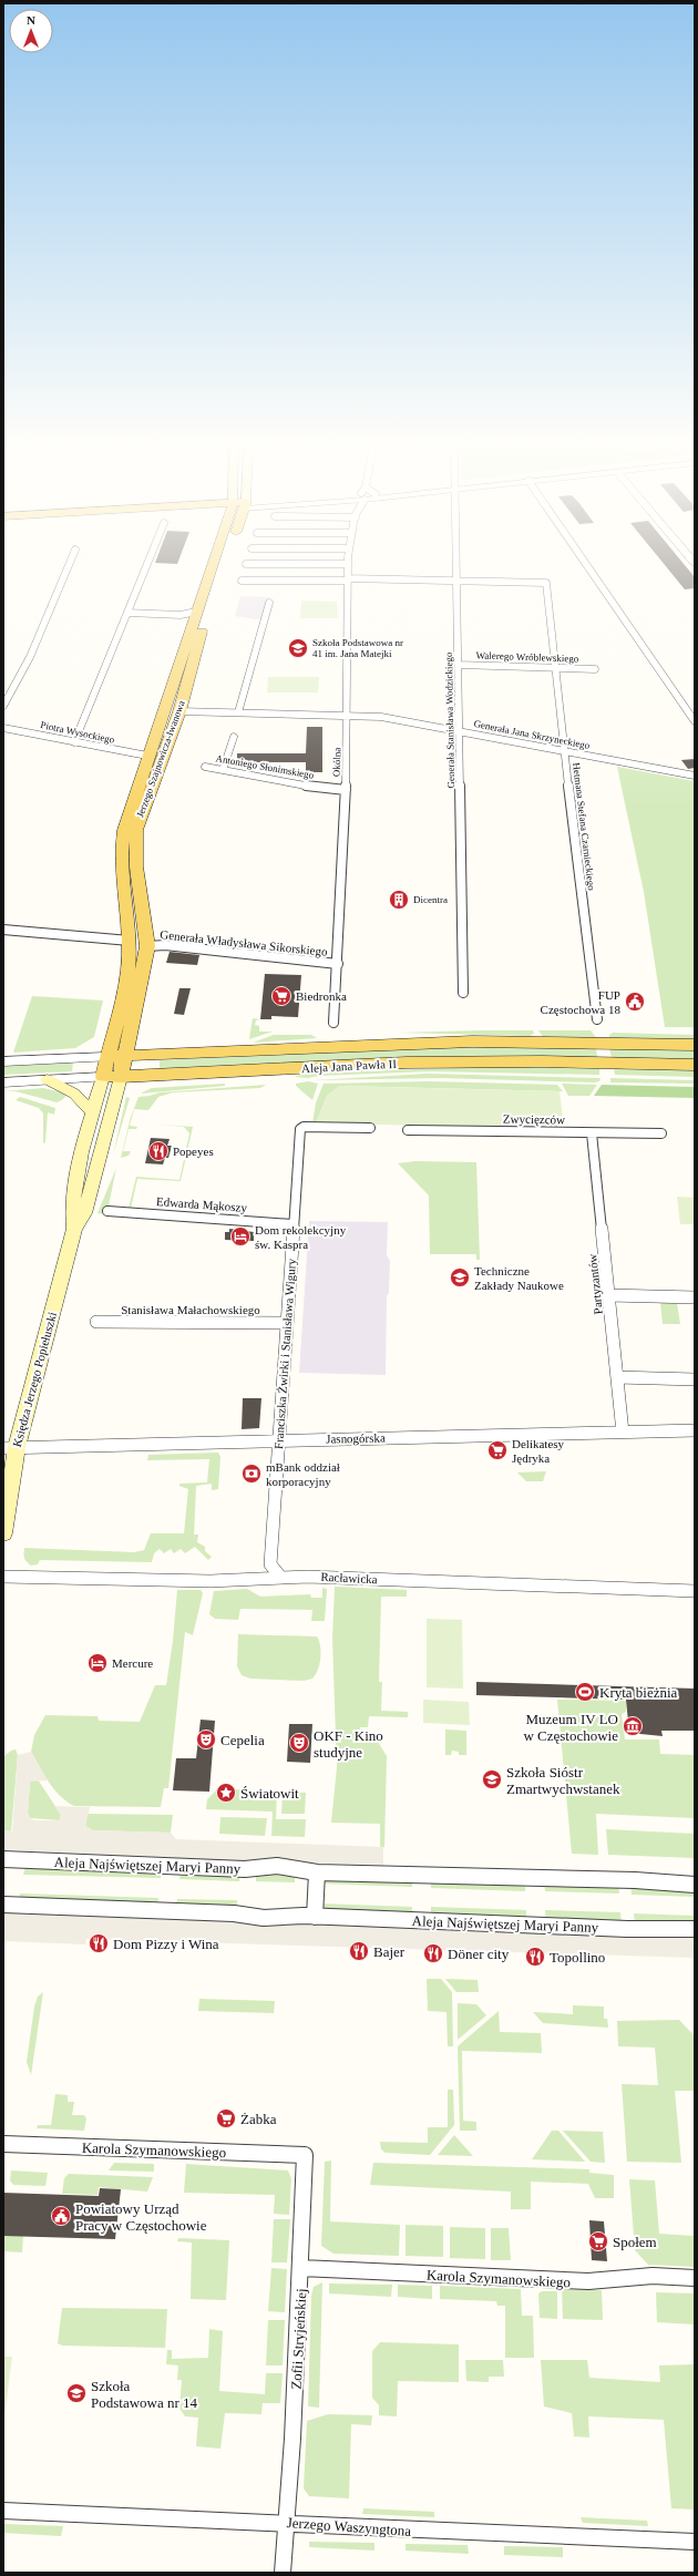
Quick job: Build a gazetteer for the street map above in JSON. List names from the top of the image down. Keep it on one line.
{"streets":{"main road":["Jerzego Szajnowicza-Iwanowa","Aleja Jana Pawła II","Księdza Jerzego Popiełuszki"],"street":["Walerego Wróblewskiego","Generała Stanisława Wodzickiego","Piotra Wysockiego","Generała Jana Skrzyneckiego","Okólna","Antoniego Słonimskiego","Hetmana Stefana Czarnieckiego","Generała Władysława Sikorskiego","Zwycięzców","Edwarda Mąkoszy","Partyzantów","Stanisława Małachowskiego","Franciszka Żwirki i Stanisława Wigury","Jasnogórska","Racławicka","Aleja Najświętszej Maryi Panny","Karola Szymanowskiego","Zofii Stryjeńskiej","Jerzego Waszyngtona"]},"crossings":[["Walerego Wróblewskiego","Generała Stanisława Wodzickiego"],["Walerego Wróblewskiego","Hetmana Stefana Czarnieckiego"],["Generała Stanisława Wodzickiego","Generała Jana Skrzyneckiego"],["Generała Stanisława Wodzickiego","Hetmana Stefana Czarnieckiego"],["Piotra Wysockiego","Jerzego Szajnowicza-Iwanowa"],["Generała Jana Skrzyneckiego","Jerzego Szajnowicza-Iwanowa"],["Generała Jana Skrzyneckiego","Okólna"],["Generała Jana Skrzyneckiego","Hetmana Stefana Czarnieckiego"],["Jerzego Szajnowicza-Iwanowa","Generała Władysława Sikorskiego"],["Jerzego Szajnowicza-Iwanowa","Aleja Jana Pawła II"],["Jerzego Szajnowicza-Iwanowa","Księdza Jerzego Popiełuszki"],["Okólna","Antoniego Słonimskiego"],["Okólna","Generała Władysława Sikorskiego"],["Aleja Jana Pawła II","Księdza Jerzego Popiełuszki"],["Zwycięzców","Partyzantów"],["Edwarda Mąkoszy","Franciszka Żwirki i Stanisława Wigury"],["Partyzantów","Jasnogórska"],["Stanisława Małachowskiego","Franciszka Żwirki i Stanisława Wigury"],["Franciszka Żwirki i Stanisława Wigury","Jasnogórska"],["Franciszka Żwirki i Stanisława Wigury","Racławicka"],["Księdza Jerzego Popiełuszki","Jasnogórska"],["Karola Szymanowskiego","Zofii Stryjeńskiej"],["Zofii Stryjeńskiej","Jerzego Waszyngtona"]],"places":{"school or university":["Szkoła Podstawowa nr 41 im. Jana Matejki","Techniczne Zakłady Naukowe","Szkoła Sióstr Zmartwychwstanek","Szkoła Podstawowa nr 14"],"building":["Dicentra"],"supermarket":["Biedronka","Delikatesy Jędryka","Żabka","Społem"],"public building":["FUP Częstochowa 18","Powiatowy Urząd Pracy w Częstochowie"],"restaurant":["Popeyes","Dom Pizzy i Wina","Bajer","Döner city","Topollino"],"hotel":["Dom rekolekcyjny św. Kaspra","Mercure"],"bank":["mBank oddział korporacyjny"],"sports":["Kryta bieżnia"],"museum":["Muzeum IV LO w Częstochowie"],"theatre":["Cepelia","OKF - Kino studyjne"],"place":["Światowit"]},"north":"top"}
